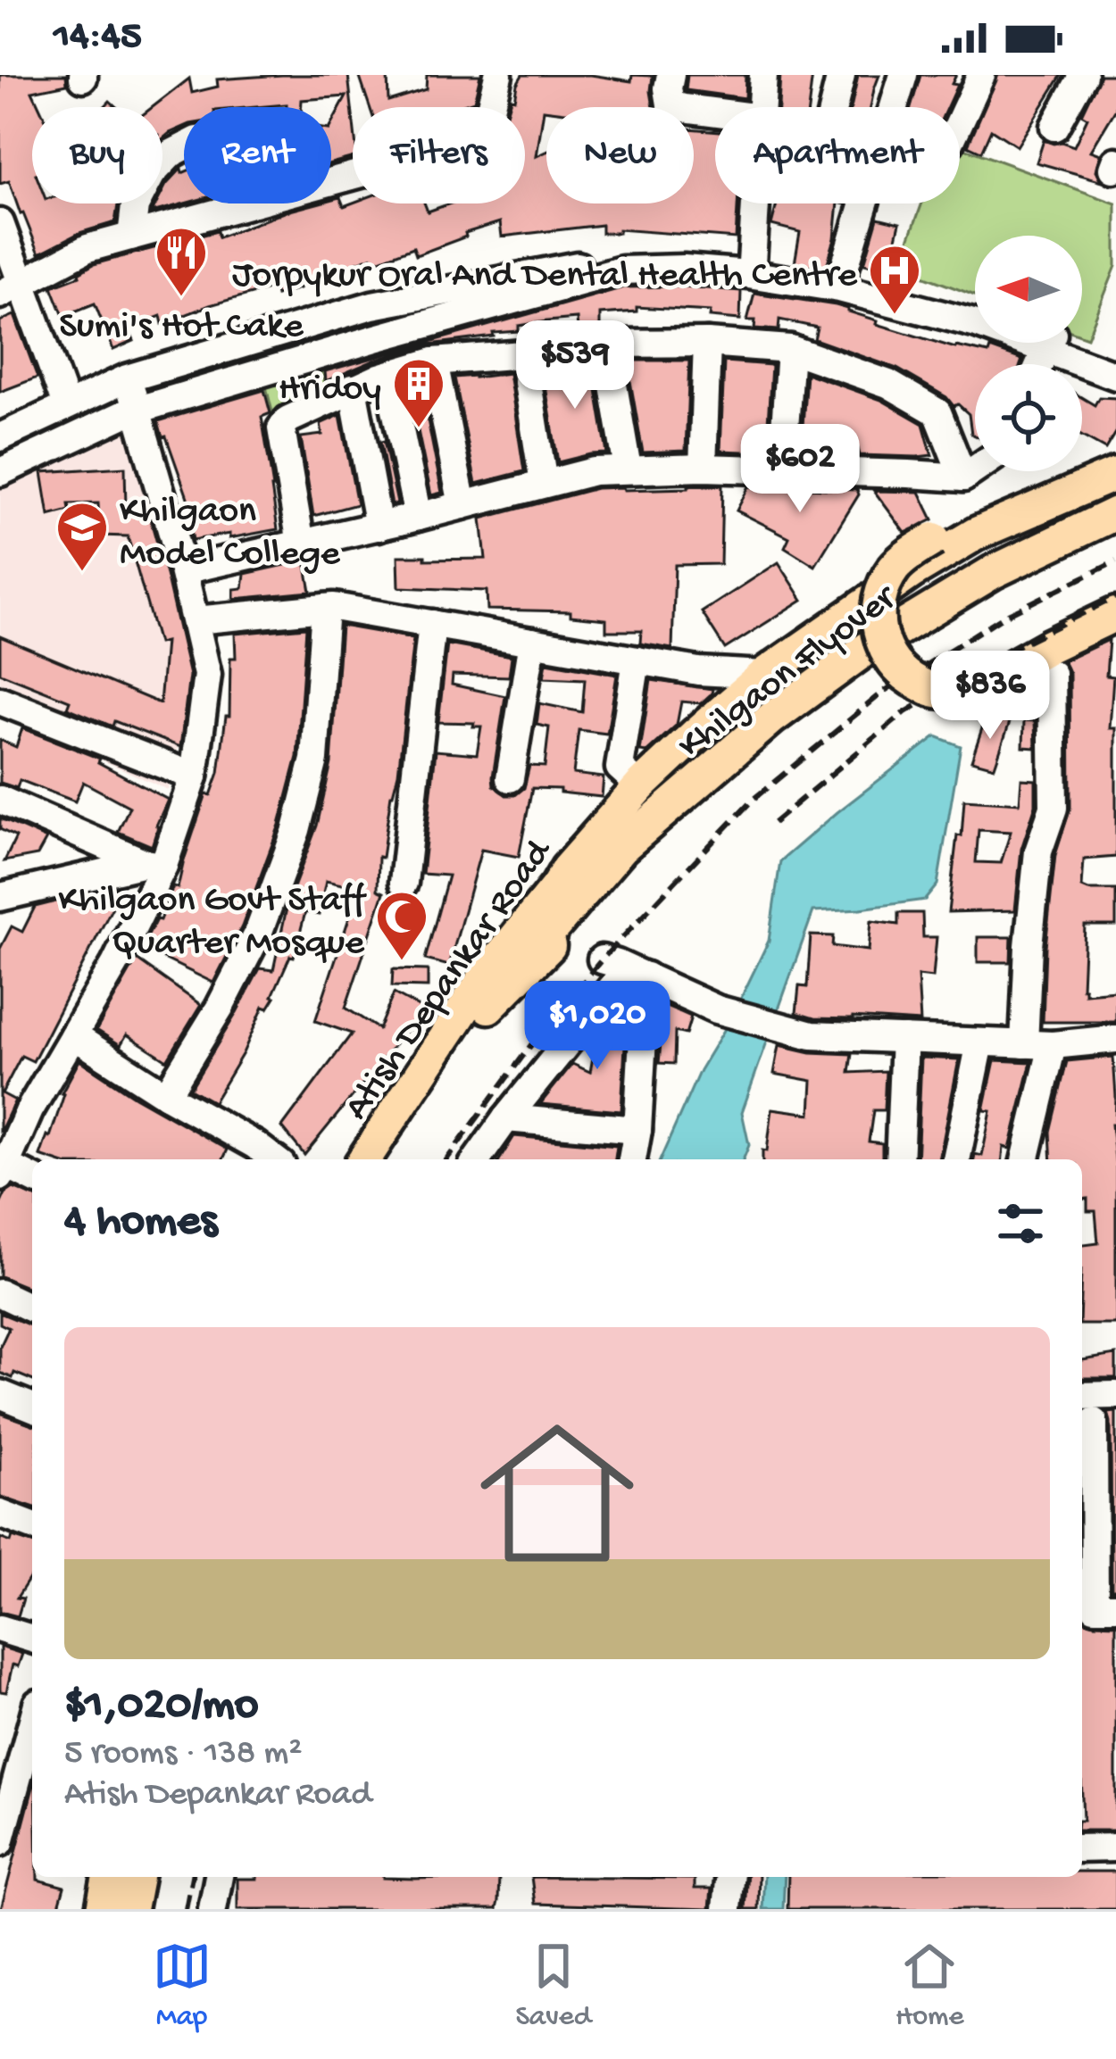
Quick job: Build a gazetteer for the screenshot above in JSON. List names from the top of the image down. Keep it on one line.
{"streets":{"main road":["Khilgaon Flyover","Atish Depankar Road"]},"crossings":[["Khilgaon Flyover","Atish Depankar Road"]],"places":{"restaurant":["Sumi's Hot Cake"],"hospital":["Jorpykur Oral And Dental Health Centre"],"building":["Hridoy"],"school or university":["Khilgaon Model College"],"mosque":["Khilgaon Govt Staff Quarter Mosque"]},"north":"left","page":{"status":"14:45","chip":["Buy","Rent","Filters","New","Apartment"],"price":["$539","$602","$836","$1,020"],"heading":"4 homes","list":[{"name":"$1,020/mo","note":"5 rooms · 138 m² · Atish Depankar Road"}],"tabs":["Map","Saved","Home"]}}
